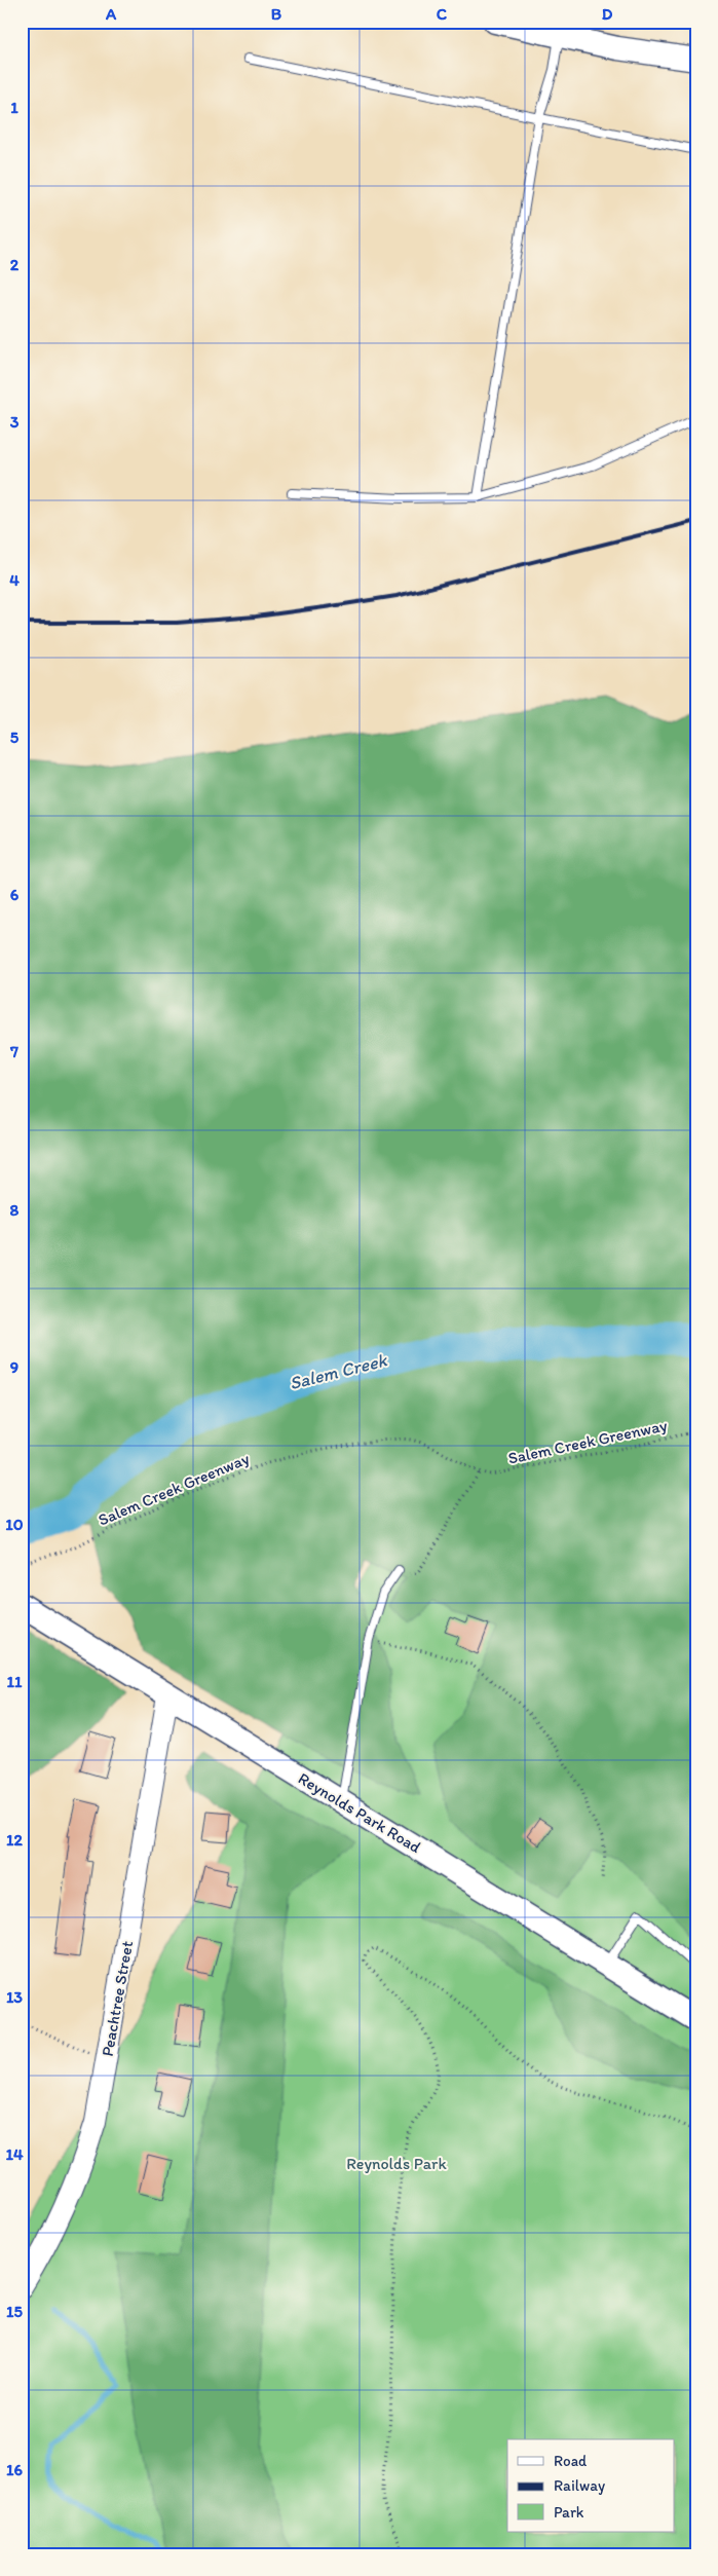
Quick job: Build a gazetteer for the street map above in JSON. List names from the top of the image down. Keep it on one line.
{"streets":{"main road":["Reynolds Park Road"],"street":["Peachtree Street"],"path":["Salem Creek Greenway"]},"crossings":[["Reynolds Park Road","Peachtree Street"]],"water":["Salem Creek"],"parks":["Reynolds Park"],"legend":["Road","Railway","Park"],"grid":{"columns":["A","B","C","D"],"rows":["1","2","3","4","5","6","7","8","9","10","11","12","13","14","15","16"]}}
